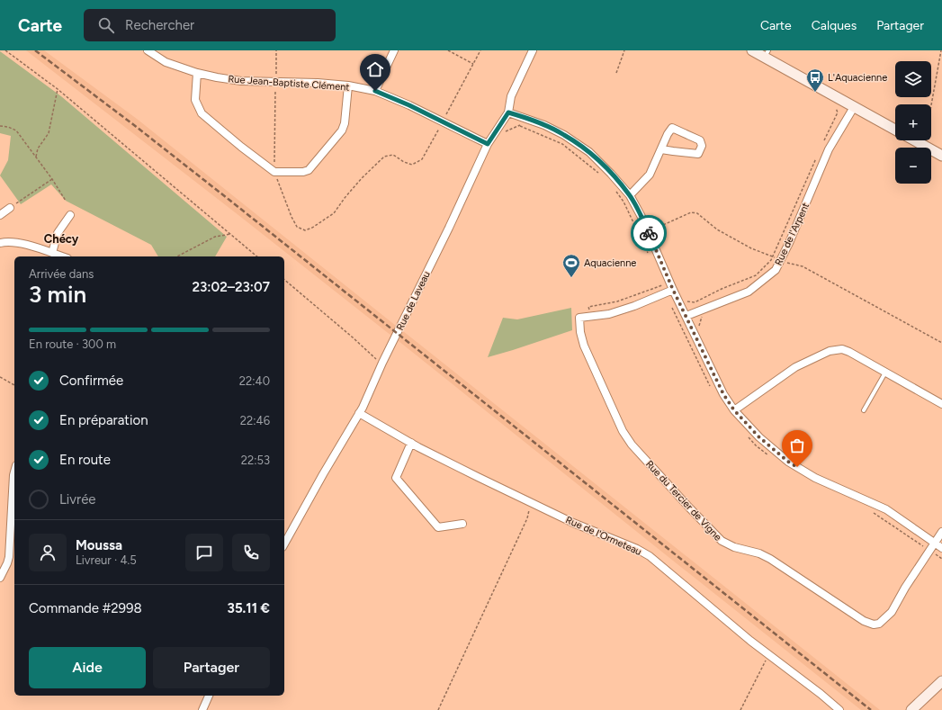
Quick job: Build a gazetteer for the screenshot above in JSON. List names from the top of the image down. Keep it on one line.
{"streets":{"street":["Rue Jean-Baptiste Clément","Rue de l'Arpent","Rue de Laveau","Rue du Tercier de Vigne","Rue de l'Ormeteau"]},"crossings":[["Rue Jean-Baptiste Clément","Rue de Laveau"],["Rue de Laveau","Rue de l'Ormeteau"]],"districts":["Chécy"],"places":{"bus stop":["L'Aquacienne"],"sports":["Aquacienne"]},"page":{"header":"Carte","search":"Rechercher","nav":["Carte","Calques","Partager"],"map_buttons":["+","−"],"heading":["3 min","Arrivée dans","23:02–23:07"],"panel":["Moussa","Livreur · 4.5","Commande #2998","35.11 €"],"bar":"En route · 300 m","list":[["Confirmée","22:40"],["En préparation","22:46"],["En route","22:53"],"Livrée"],"buttons":["Aide","Partager"]}}
